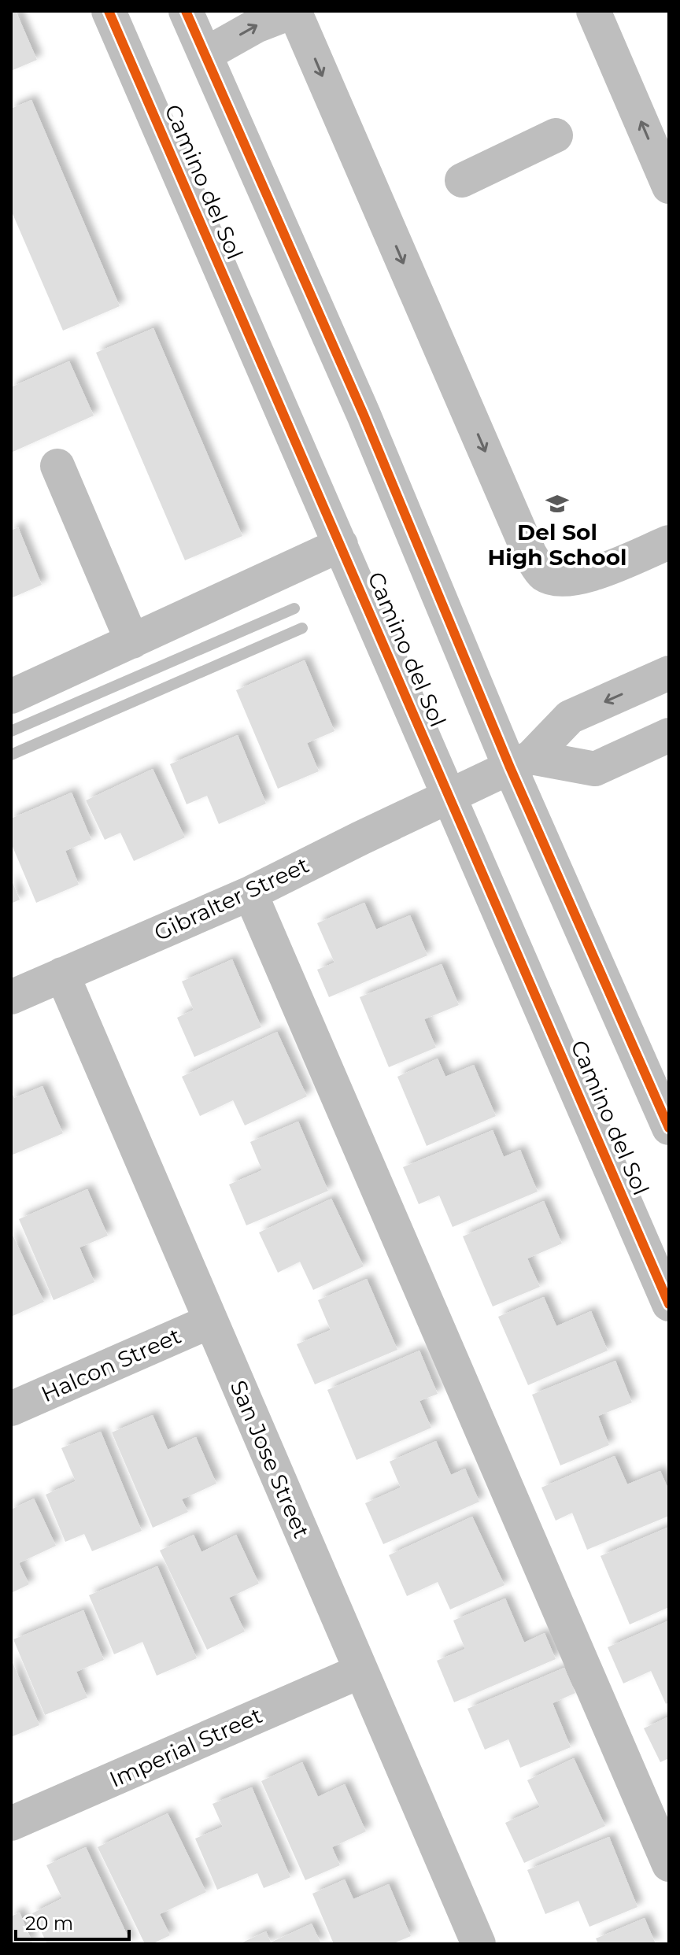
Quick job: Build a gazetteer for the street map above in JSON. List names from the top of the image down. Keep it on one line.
{"streets":{"street":["Camino del Sol","Gibralter Street","Halcon Street","San Jose Street","Imperial Street"]},"crossings":[["Camino del Sol","Gibralter Street"],["Gibralter Street","San Jose Street"],["Halcon Street","San Jose Street"],["San Jose Street","Imperial Street"]],"places":{"school or university":["Del Sol High School"]},"scale_bar":"20 m"}
